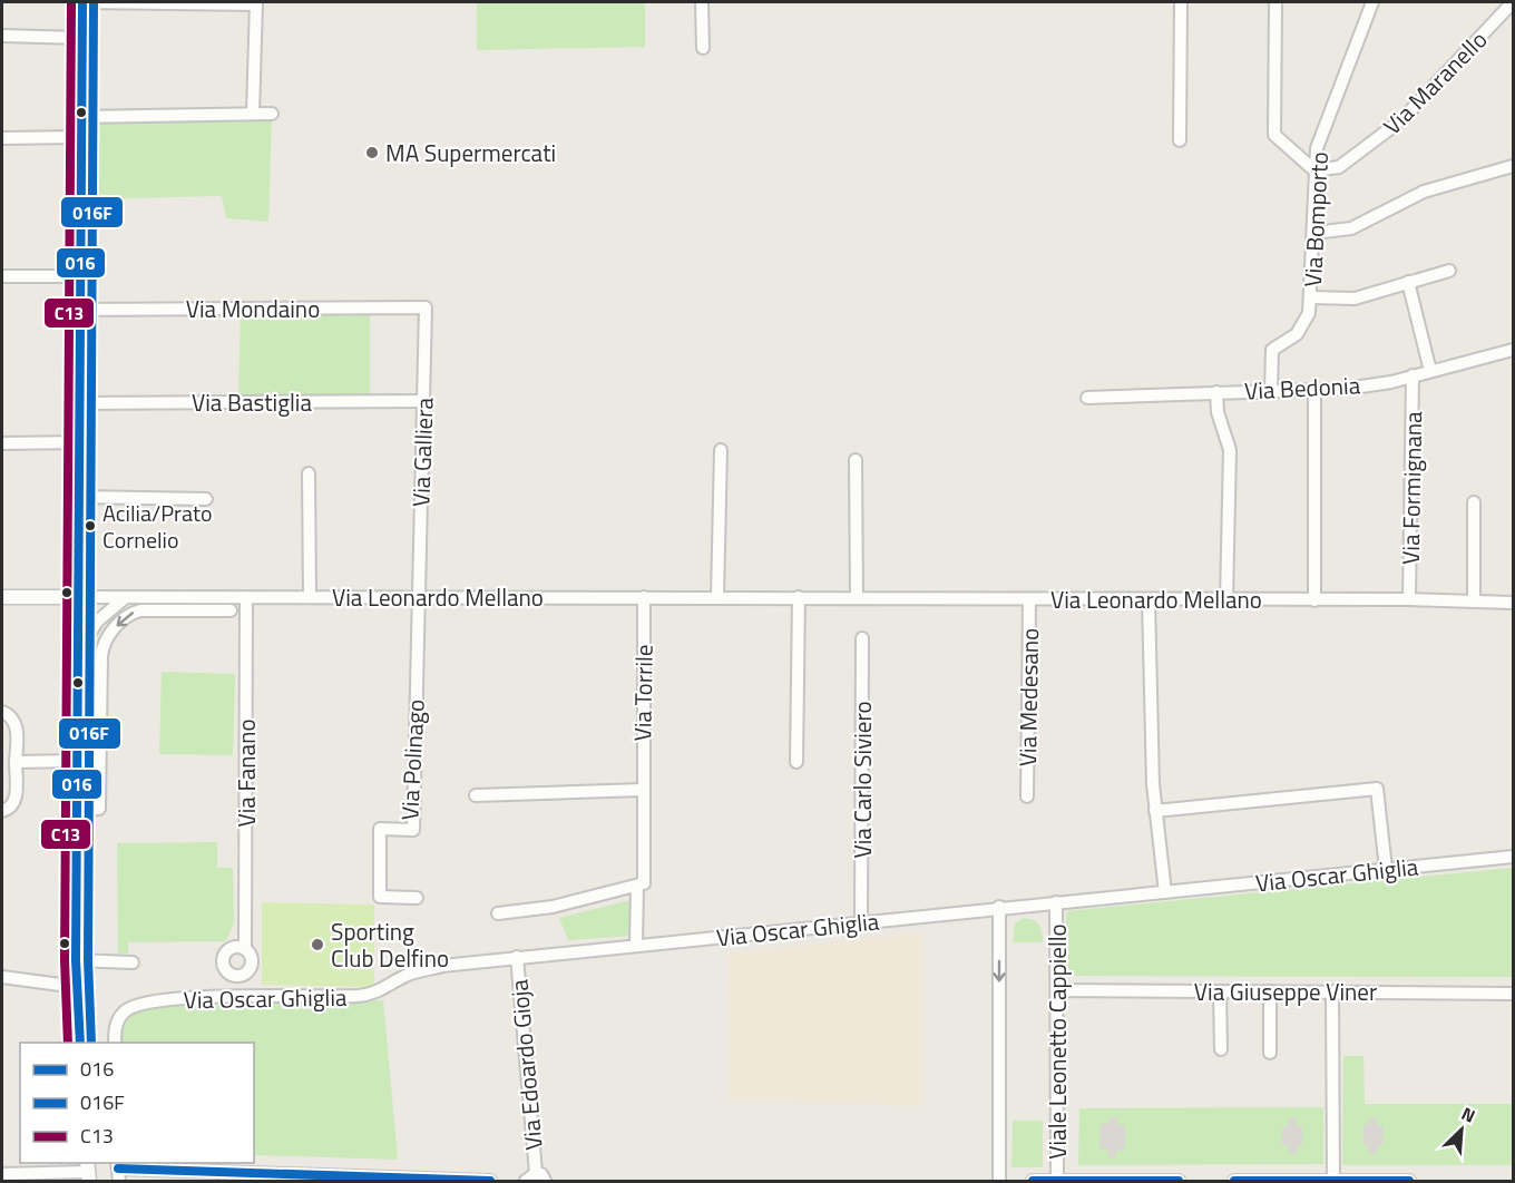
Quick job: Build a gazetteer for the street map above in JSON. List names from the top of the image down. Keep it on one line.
{"streets":{"street":["Via Maranello","Via Bomporto","Via Mondaino","Via Bedonia","Via Bastiglia","Via Galliera","Via Formignana","Via Leonardo Mellano","Via Torrile","Via Medesano","Via Polinago","Via Fanano","Via Carlo Siviero","Via Oscar Ghiglia","Via Giuseppe Viner","Viale Leonetto Cappiello","Via Edoardo Gioja"]},"crossings":[["Via Maranello","Via Bomporto"],["Via Bomporto","Via Bedonia"],["Via Mondaino","Via Galliera"],["Via Bedonia","Via Formignana"],["Via Bastiglia","Via Galliera"],["Via Galliera","Via Leonardo Mellano"],["Via Galliera","Via Polinago"],["Via Formignana","Via Leonardo Mellano"],["Via Leonardo Mellano","Via Torrile"],["Via Leonardo Mellano","Via Medesano"],["Via Leonardo Mellano","Via Polinago"],["Via Leonardo Mellano","Via Fanano"],["Via Torrile","Via Oscar Ghiglia"],["Via Carlo Siviero","Via Oscar Ghiglia"],["Via Oscar Ghiglia","Viale Leonetto Cappiello"],["Via Oscar Ghiglia","Via Edoardo Gioja"],["Via Giuseppe Viner","Viale Leonetto Cappiello"]],"places":["MA Supermercati","Acilia/Prato Cornelio","Sporting Club Delfino"],"lines":["transit line 016","transit line 016F","transit line C13"],"legend":["016","016F","C13"],"north":"top right"}
